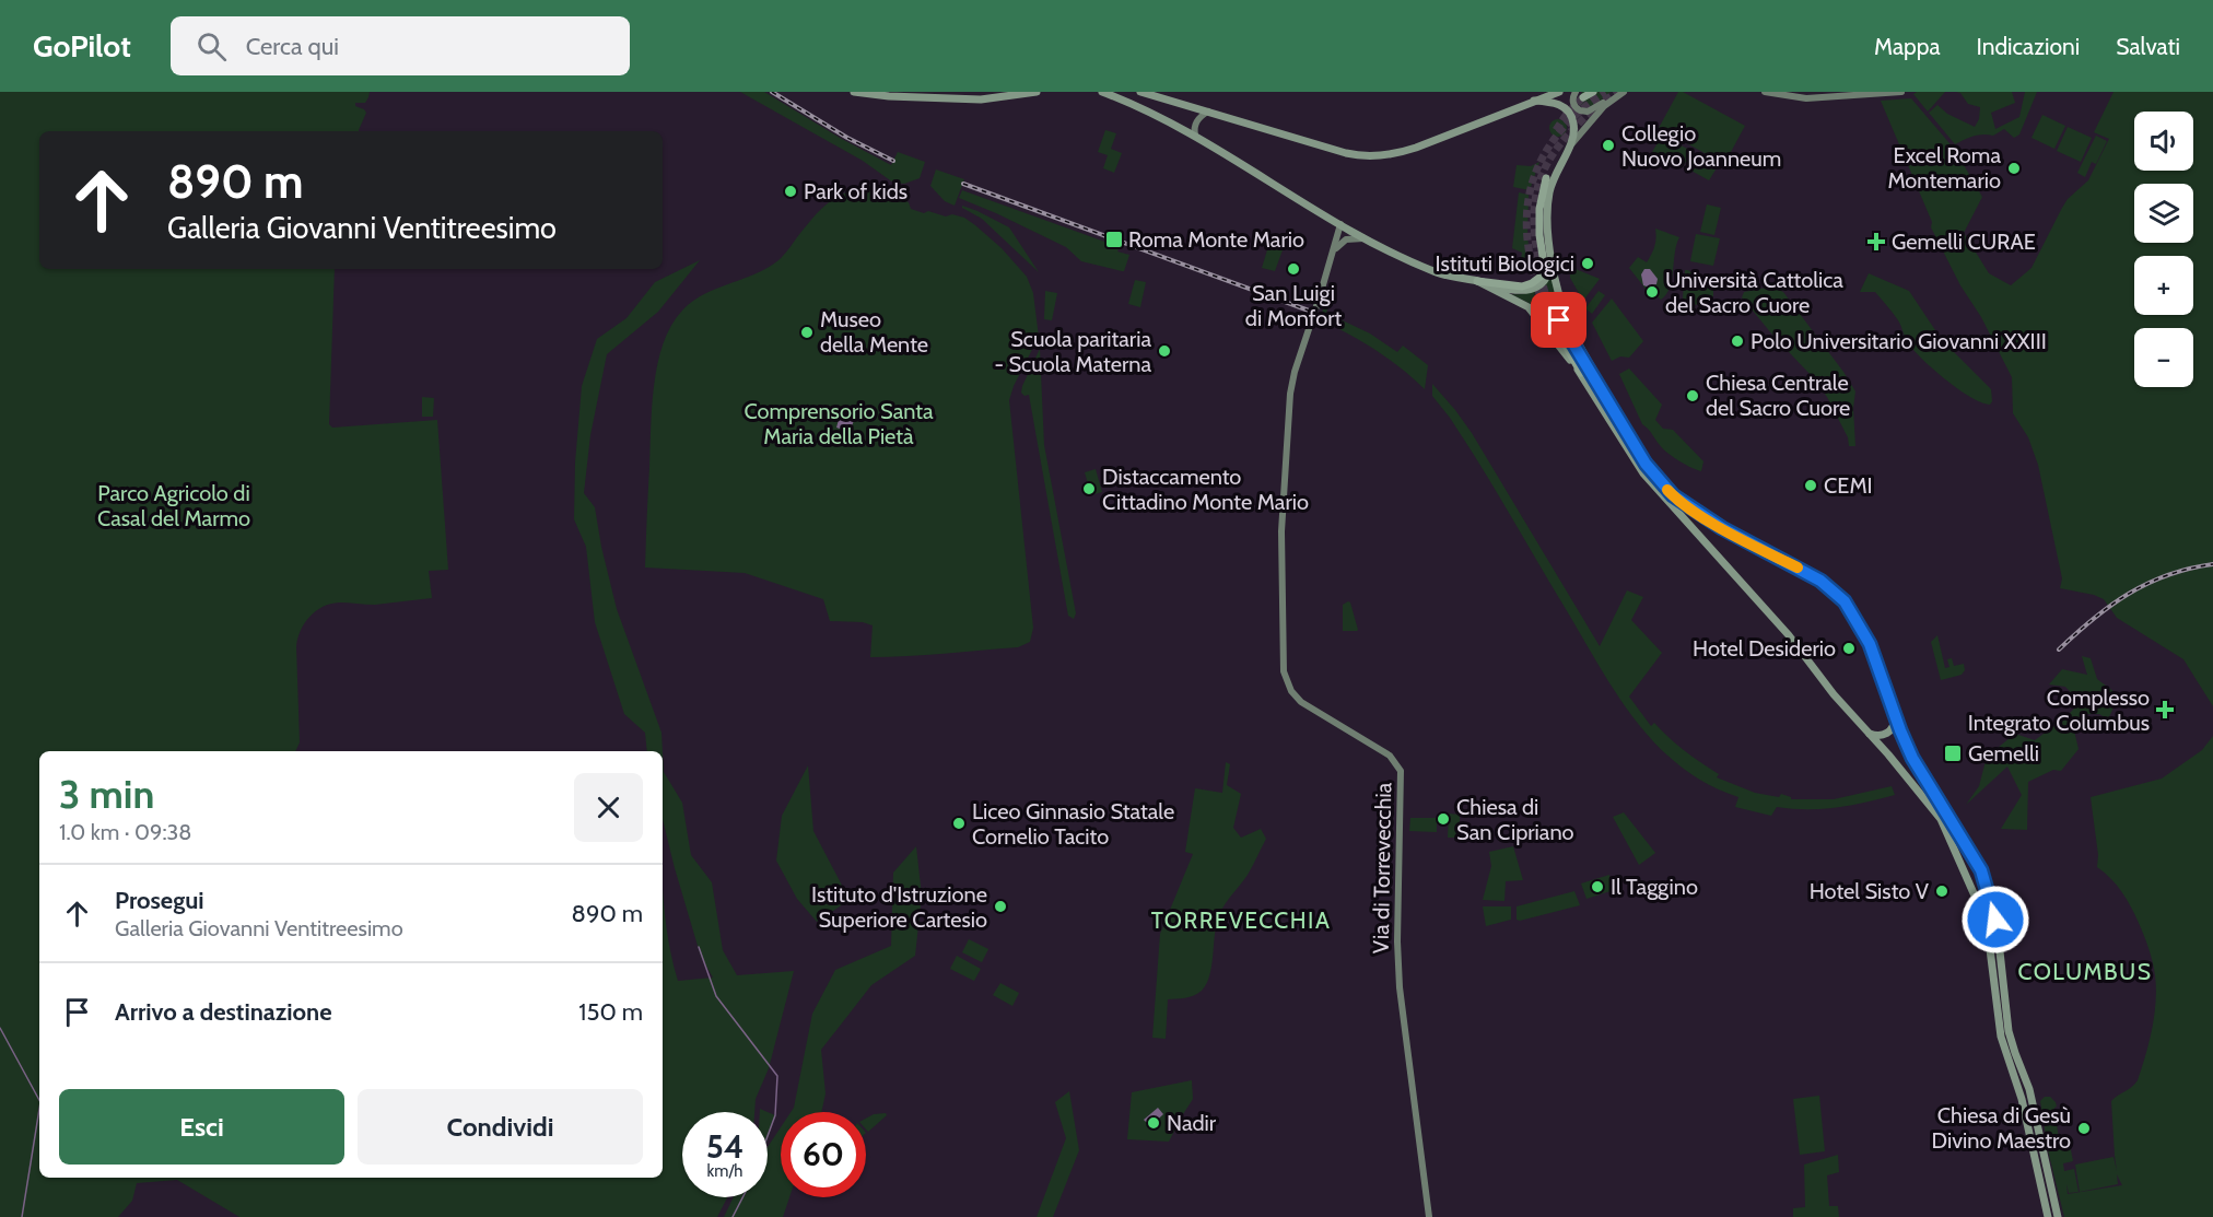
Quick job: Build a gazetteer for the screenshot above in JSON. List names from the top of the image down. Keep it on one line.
{"streets":{"main road":["Via di Torrevecchia"]},"districts":["TORREVECCHIA","COLUMBUS"],"parks":["Comprensorio Santa Maria della Pietà","Parco Agricolo di Casal del Marmo"],"places":{"other":["Collegio Nuovo Joanneum","Excel Roma Montemario","Park of kids","Istituti Biologici","San Luigi di Monfort","Università Cattolica del Sacro Cuore","Museo della Mente","Polo Universitario Giovanni XXIII","Scuola paritaria - Scuola Materna","Chiesa Centrale del Sacro Cuore","CEMI","Distaccamento Cittadino Monte Mario","Hotel Desiderio","Chiesa di San Cipriano","Liceo Ginnasio Statale Cornelio Tacito","Il Taggino","Hotel Sisto V","Istituto d'Istruzione Superiore Cartesio","Nadir","Chiesa di Gesù Divino Maestro"],"transit":["Roma Monte Mario","Gemelli"],"health":["Gemelli CURAE","Complesso Integrato Columbus"]},"page":{"header":"GoPilot","search":"Cerca qui","nav":["Mappa","Indicazioni","Salvati"],"map_buttons":["+","−"],"turn":["890 m","Galleria Giovanni Ventitreesimo"],"heading":["3 min","1.0 km · 09:38"],"list":[{"name":"Prosegui","note":"Galleria Giovanni Ventitreesimo","value":"890 m"},{"name":"Arrivo a destinazione","value":"150 m"}],"buttons":["Esci","Condividi"],"speed":"54 km/h","limit":"60"}}
